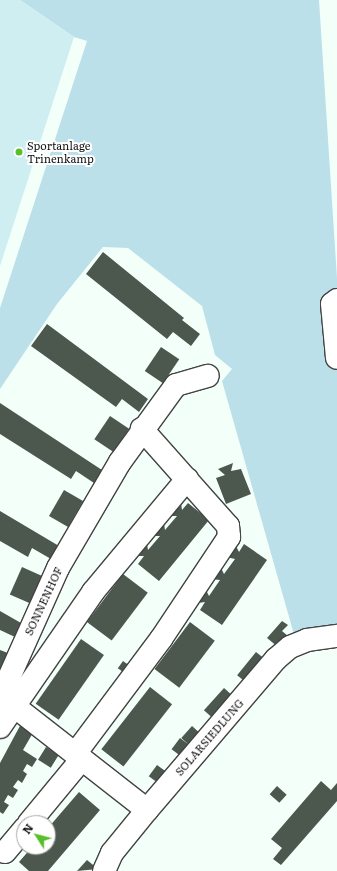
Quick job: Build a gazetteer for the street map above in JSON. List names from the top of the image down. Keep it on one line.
{"streets":{"street":["SONNENHOF","SOLARSIEDLUNG"]},"crossings":[["SONNENHOF","SOLARSIEDLUNG"]],"places":["Sportanlage Trinenkamp"],"north":"top left"}
